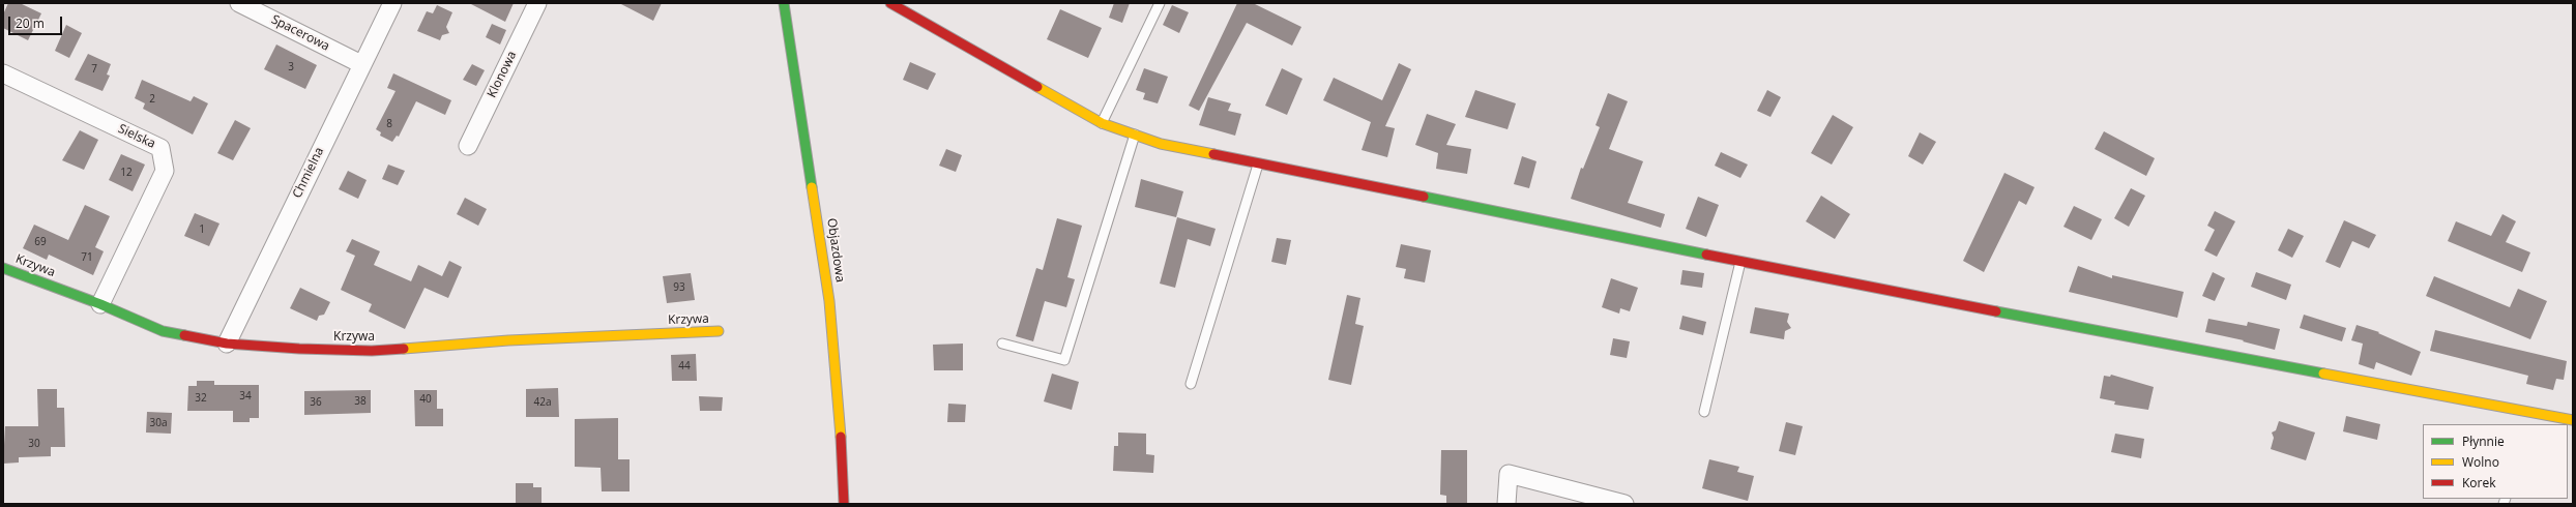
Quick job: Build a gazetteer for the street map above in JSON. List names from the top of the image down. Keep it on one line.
{"streets":{"street":["Spacerowa","Klonowa","Sielska","Chmielna","Objazdowa","Krzywa"]},"crossings":[["Spacerowa","Chmielna"],["Sielska","Krzywa"],["Chmielna","Krzywa"]],"house_numbers":["3","7","2","8","12","1","69","71","93","44","34","32","40","38","36","42a","30a","30"],"legend":["Płynnie","Wolno","Korek"],"scale_bar":"20 m"}
